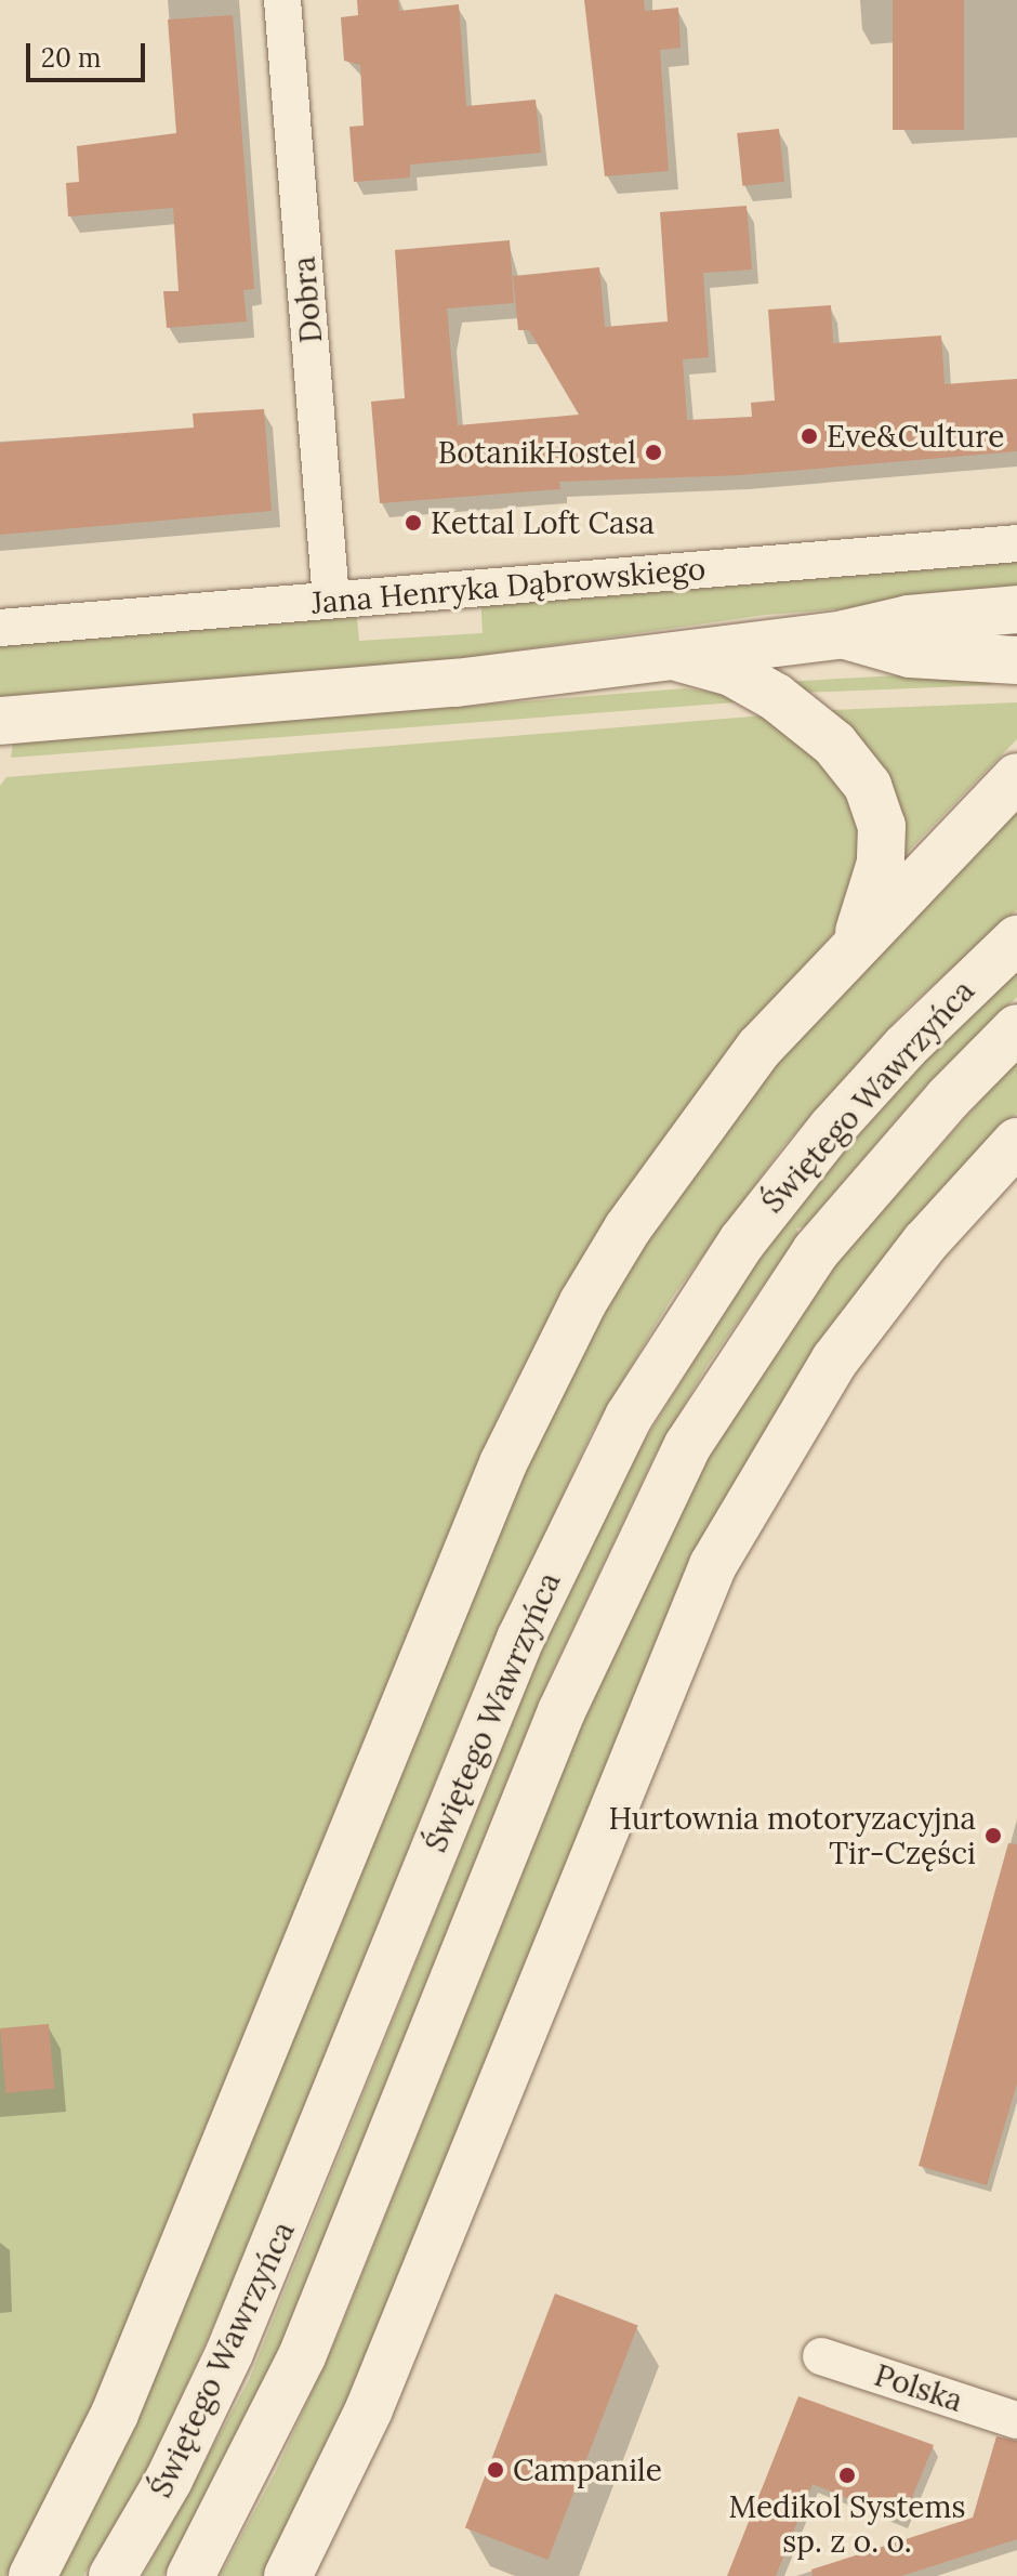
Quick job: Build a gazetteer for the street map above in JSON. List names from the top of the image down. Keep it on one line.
{"streets":{"main road":["Świętego Wawrzyńca"],"street":["Dobra","Jana Henryka Dąbrowskiego","Polska"]},"crossings":[["Dobra","Jana Henryka Dąbrowskiego"]],"places":["Eve&Culture","BotanikHostel","Kettal Loft Casa","Hurtownia motoryzacyjna Tir-Części","Campanile","Medikol Systems sp. z o. o."],"scale_bar":"20 m"}
